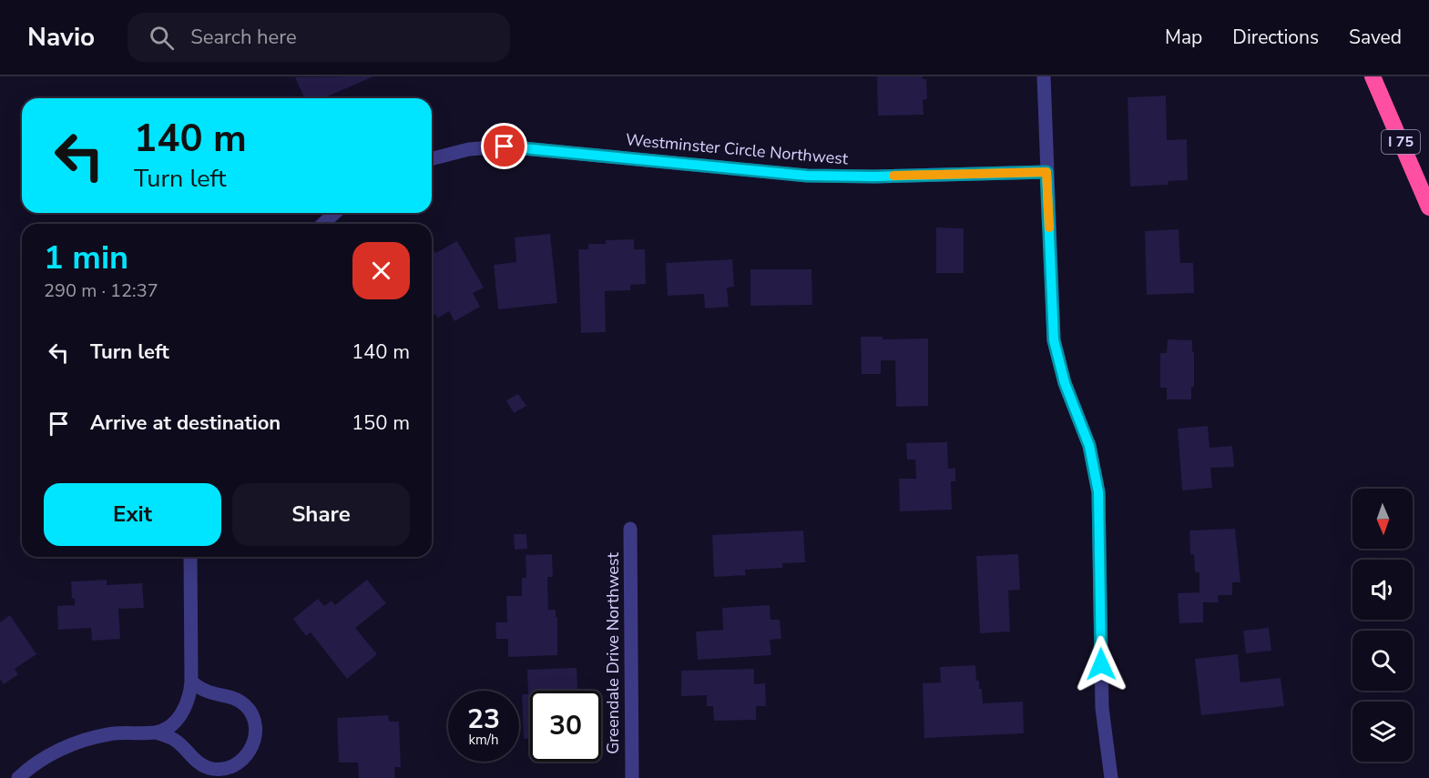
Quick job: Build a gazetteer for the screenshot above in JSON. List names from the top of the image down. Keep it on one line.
{"streets":{"highway":["I 75"],"street":["Westminster Circle Northwest","Greendale Drive Northwest"]},"north":"bottom","page":{"header":"Navio","search":"Search here","nav":["Map","Directions","Saved"],"turn":["140 m","Turn left"],"heading":["1 min","290 m · 12:37"],"list":[{"name":"Turn left","value":"140 m"},{"name":"Arrive at destination","value":"150 m"}],"buttons":["Exit","Share"],"speed":"23 km/h","limit":"30"}}
